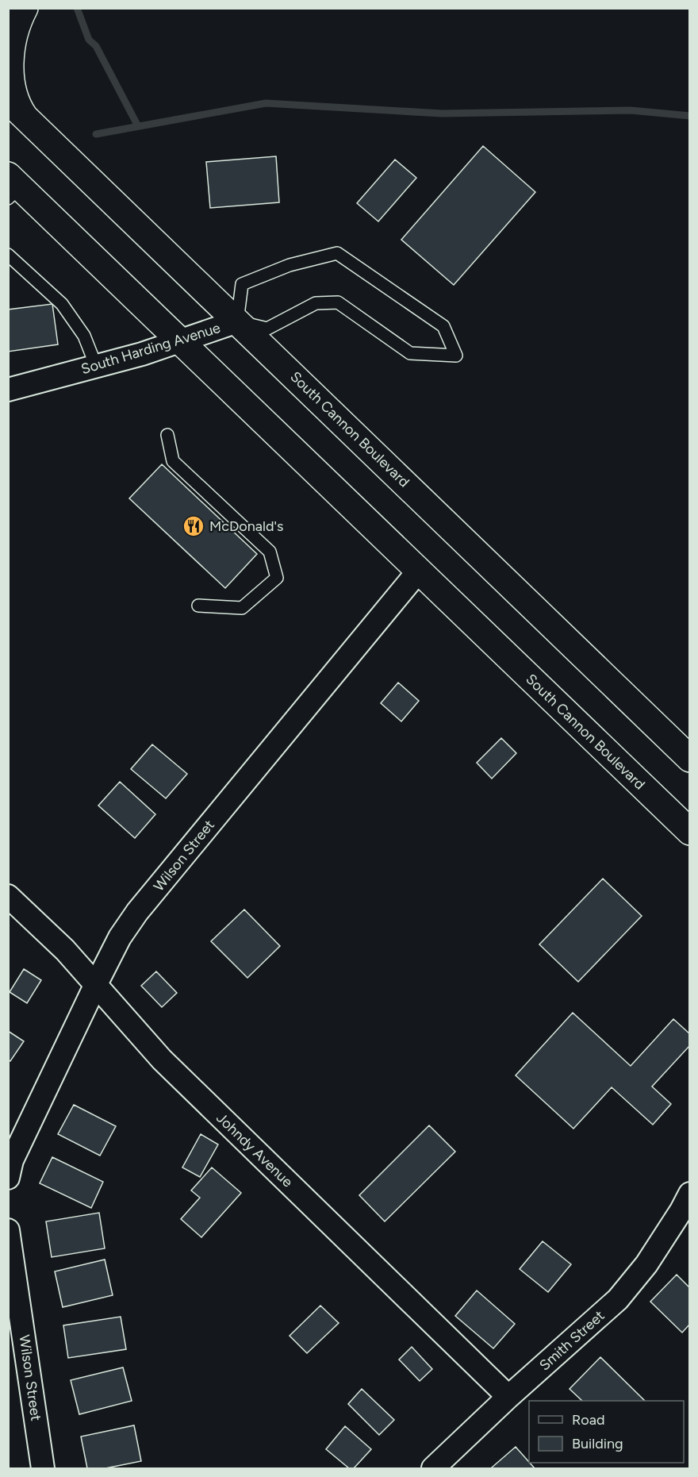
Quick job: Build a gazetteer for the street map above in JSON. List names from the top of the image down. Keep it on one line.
{"streets":{"main road":["South Cannon Boulevard"],"street":["South Harding Avenue","Wilson Street","Johndy Avenue","Smith Street"]},"crossings":[["South Harding Avenue","South Cannon Boulevard"],["South Cannon Boulevard","Wilson Street"],["Wilson Street","Johndy Avenue"],["Johndy Avenue","Smith Street"]],"places":{"restaurant":["McDonald's"]},"legend":["Road","Building"]}
